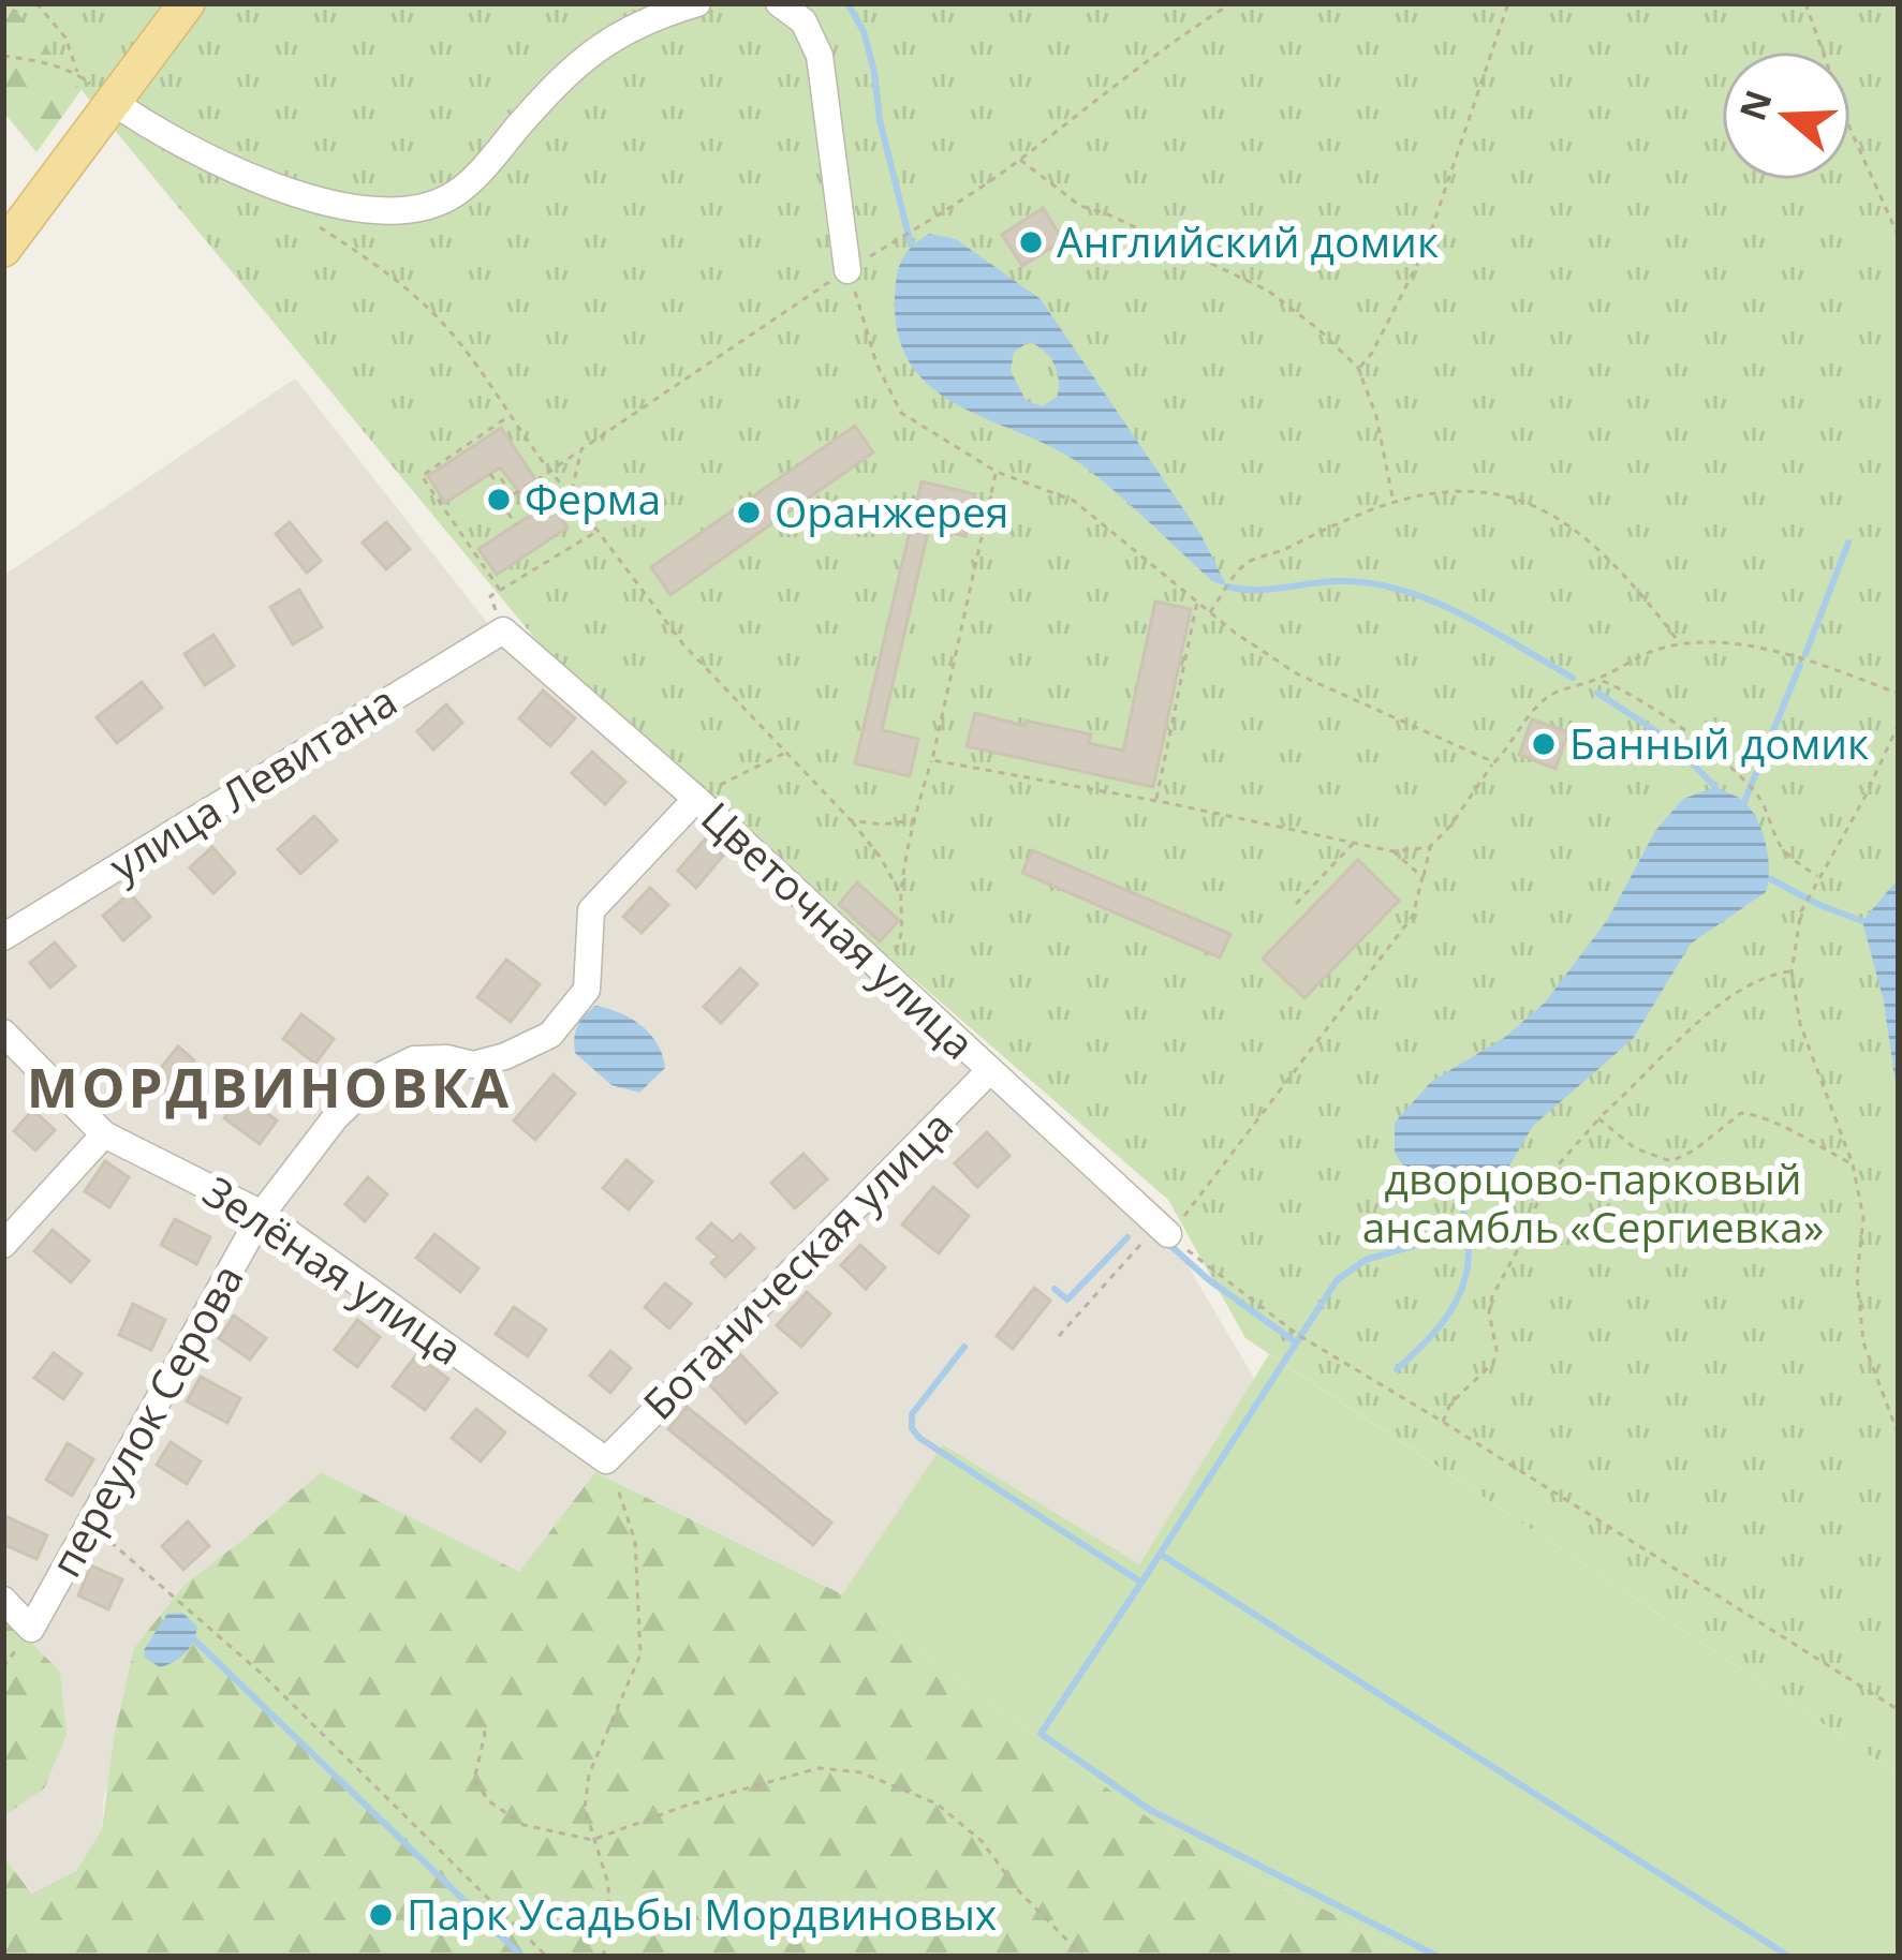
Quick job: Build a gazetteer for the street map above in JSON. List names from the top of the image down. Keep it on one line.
{"streets":{"street":["улица Левитана","Цветочная улица","Ботаническая улица","Зелёная улица","переулок Серова"]},"crossings":[["улица Левитана","Цветочная улица"],["Цветочная улица","Ботаническая улица"],["Цветочная улица","переулок Серова"],["Ботаническая улица","Зелёная улица"],["Зелёная улица","переулок Серова"]],"districts":["МОРДВИНОВКА"],"parks":["дворцово-парковый ансамбль «Сергиевка»"],"places":["Английский домик","Ферма","Оранжерея","Банный домик","Парк Усадьбы Мордвиновых"],"north":"left"}
